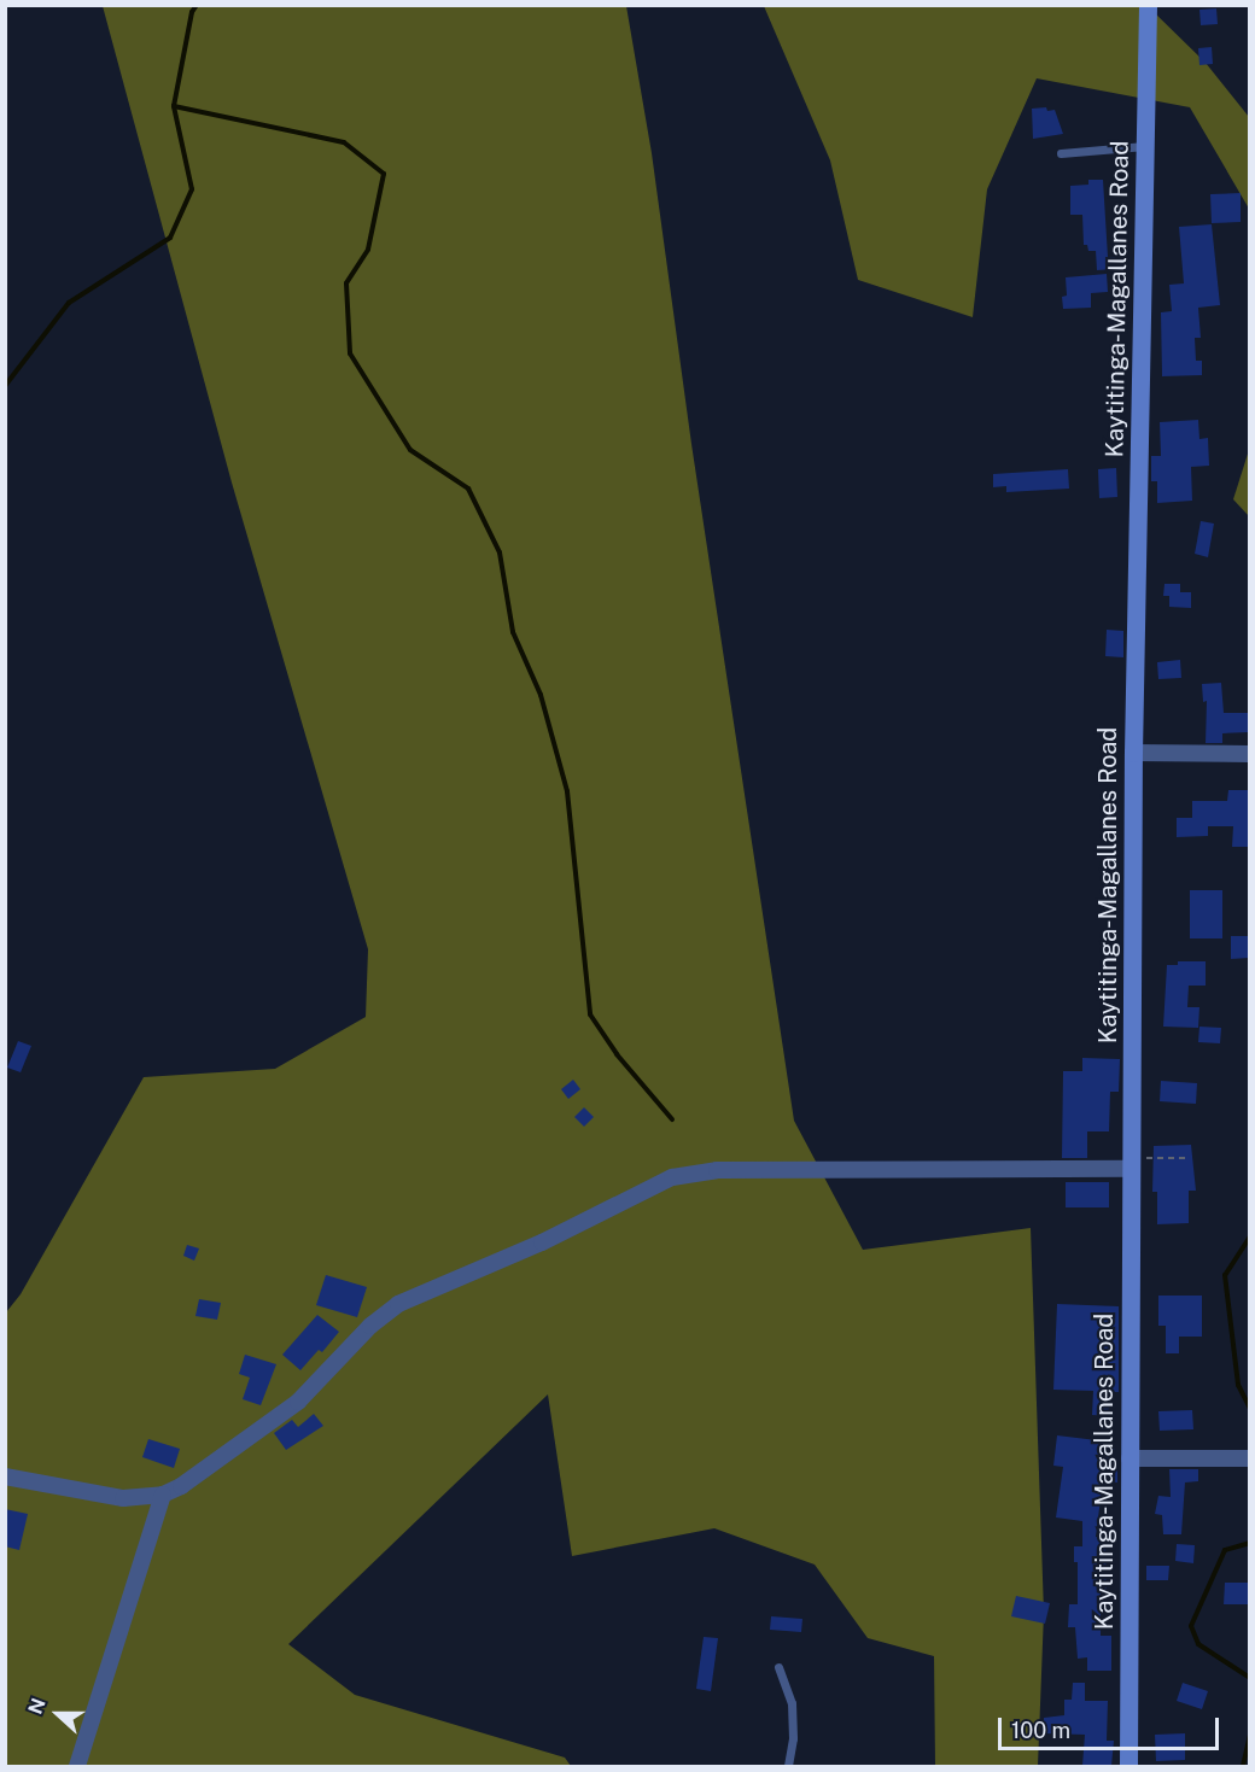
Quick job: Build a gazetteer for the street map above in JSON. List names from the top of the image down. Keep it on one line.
{"streets":{"main road":["Kaytitinga-Magallanes Road"]},"scale_bar":"100 m","north":"left"}
